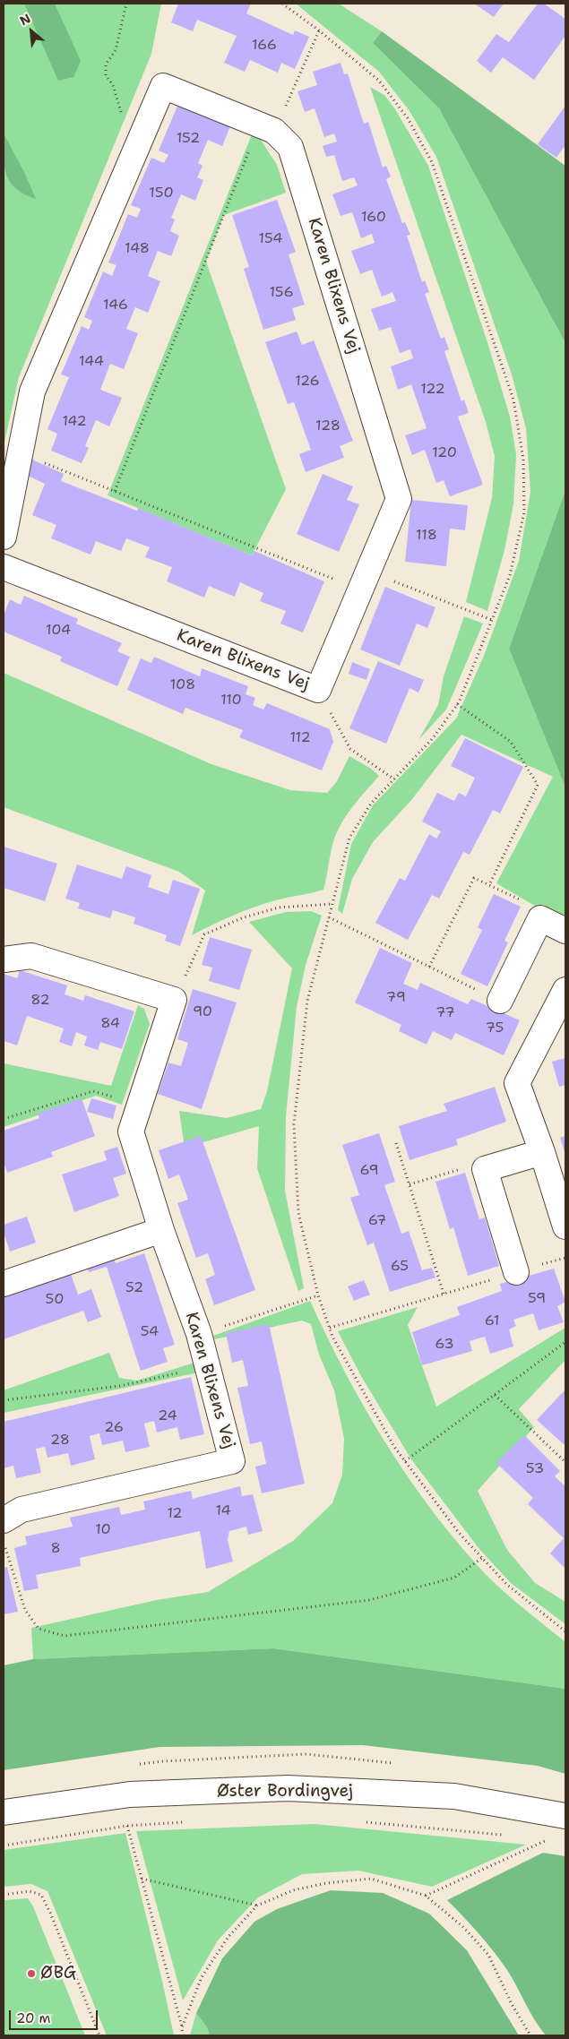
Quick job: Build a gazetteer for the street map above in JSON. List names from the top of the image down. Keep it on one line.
{"streets":{"street":["Karen Blixens Vej","Øster Bordingvej"]},"places":["ØBG"],"house_numbers":["166","152","150","160","154","148","156","146","144","126","122","142","128","120","118","104","108","110","112","79","82","90","77","84","75","69","67","65","52","59","50","61","54","63","24","26","28","53","14","12","10","8"],"scale_bar":"20 m","north":"top left"}
